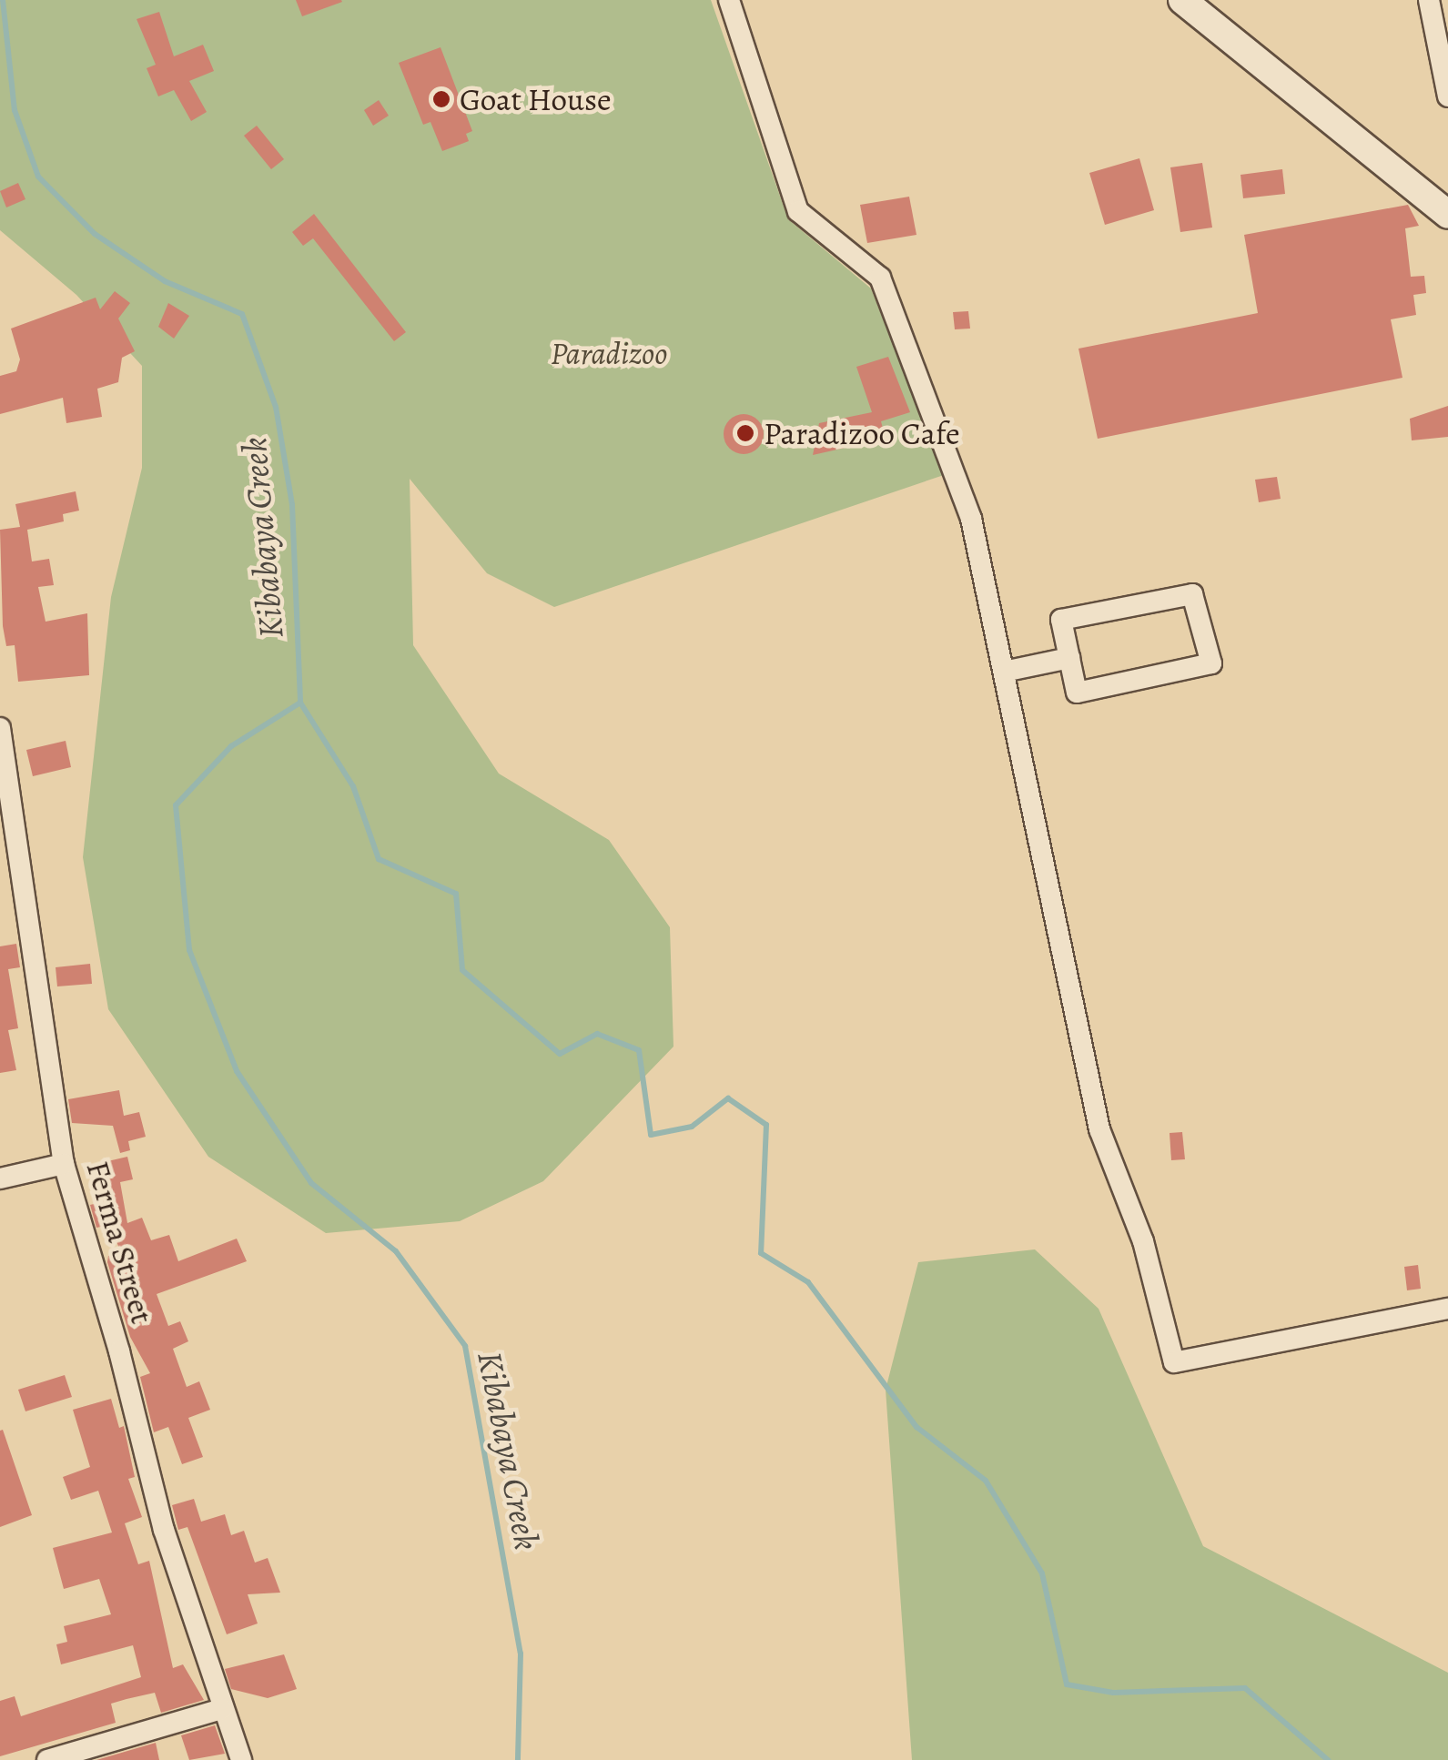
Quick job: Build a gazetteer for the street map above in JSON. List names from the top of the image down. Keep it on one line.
{"streets":{"street":["Ferma Street"]},"water":["Kibabaya Creek"],"parks":["Paradizoo"],"places":["Goat House","Paradizoo Cafe"]}
